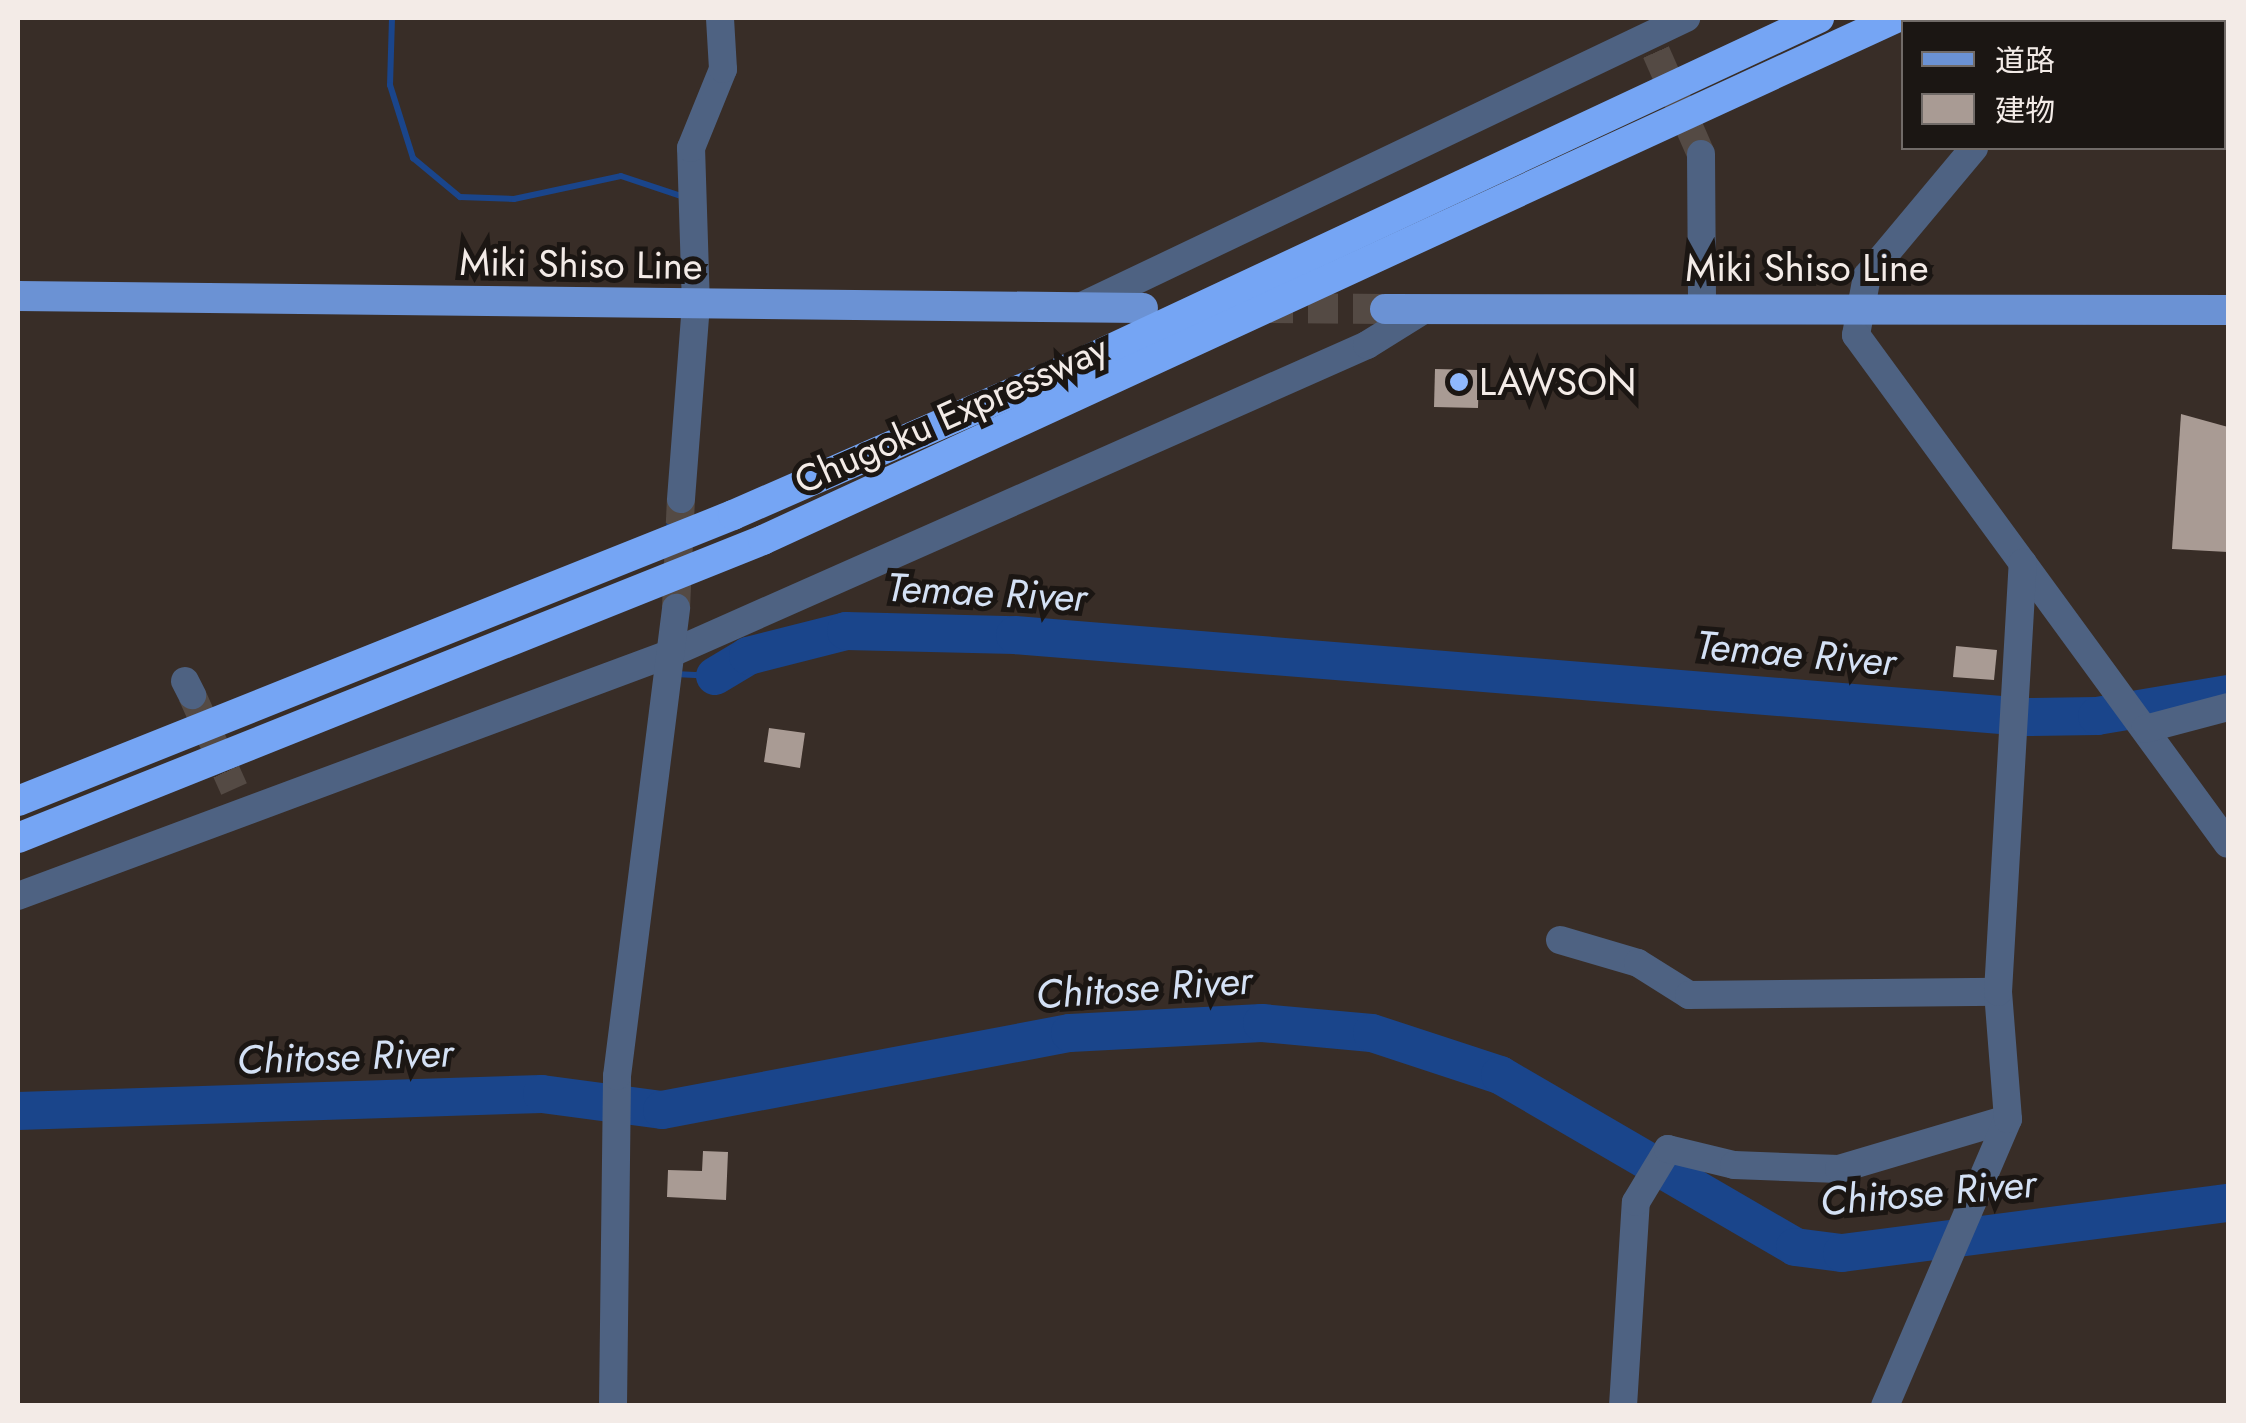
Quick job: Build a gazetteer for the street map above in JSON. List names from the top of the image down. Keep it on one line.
{"streets":{"highway":["Chugoku Expressway"],"main road":["Miki Shiso Line"]},"water":["Temae River","Chitose River"],"places":["LAWSON"],"legend":["道路","建物"]}
